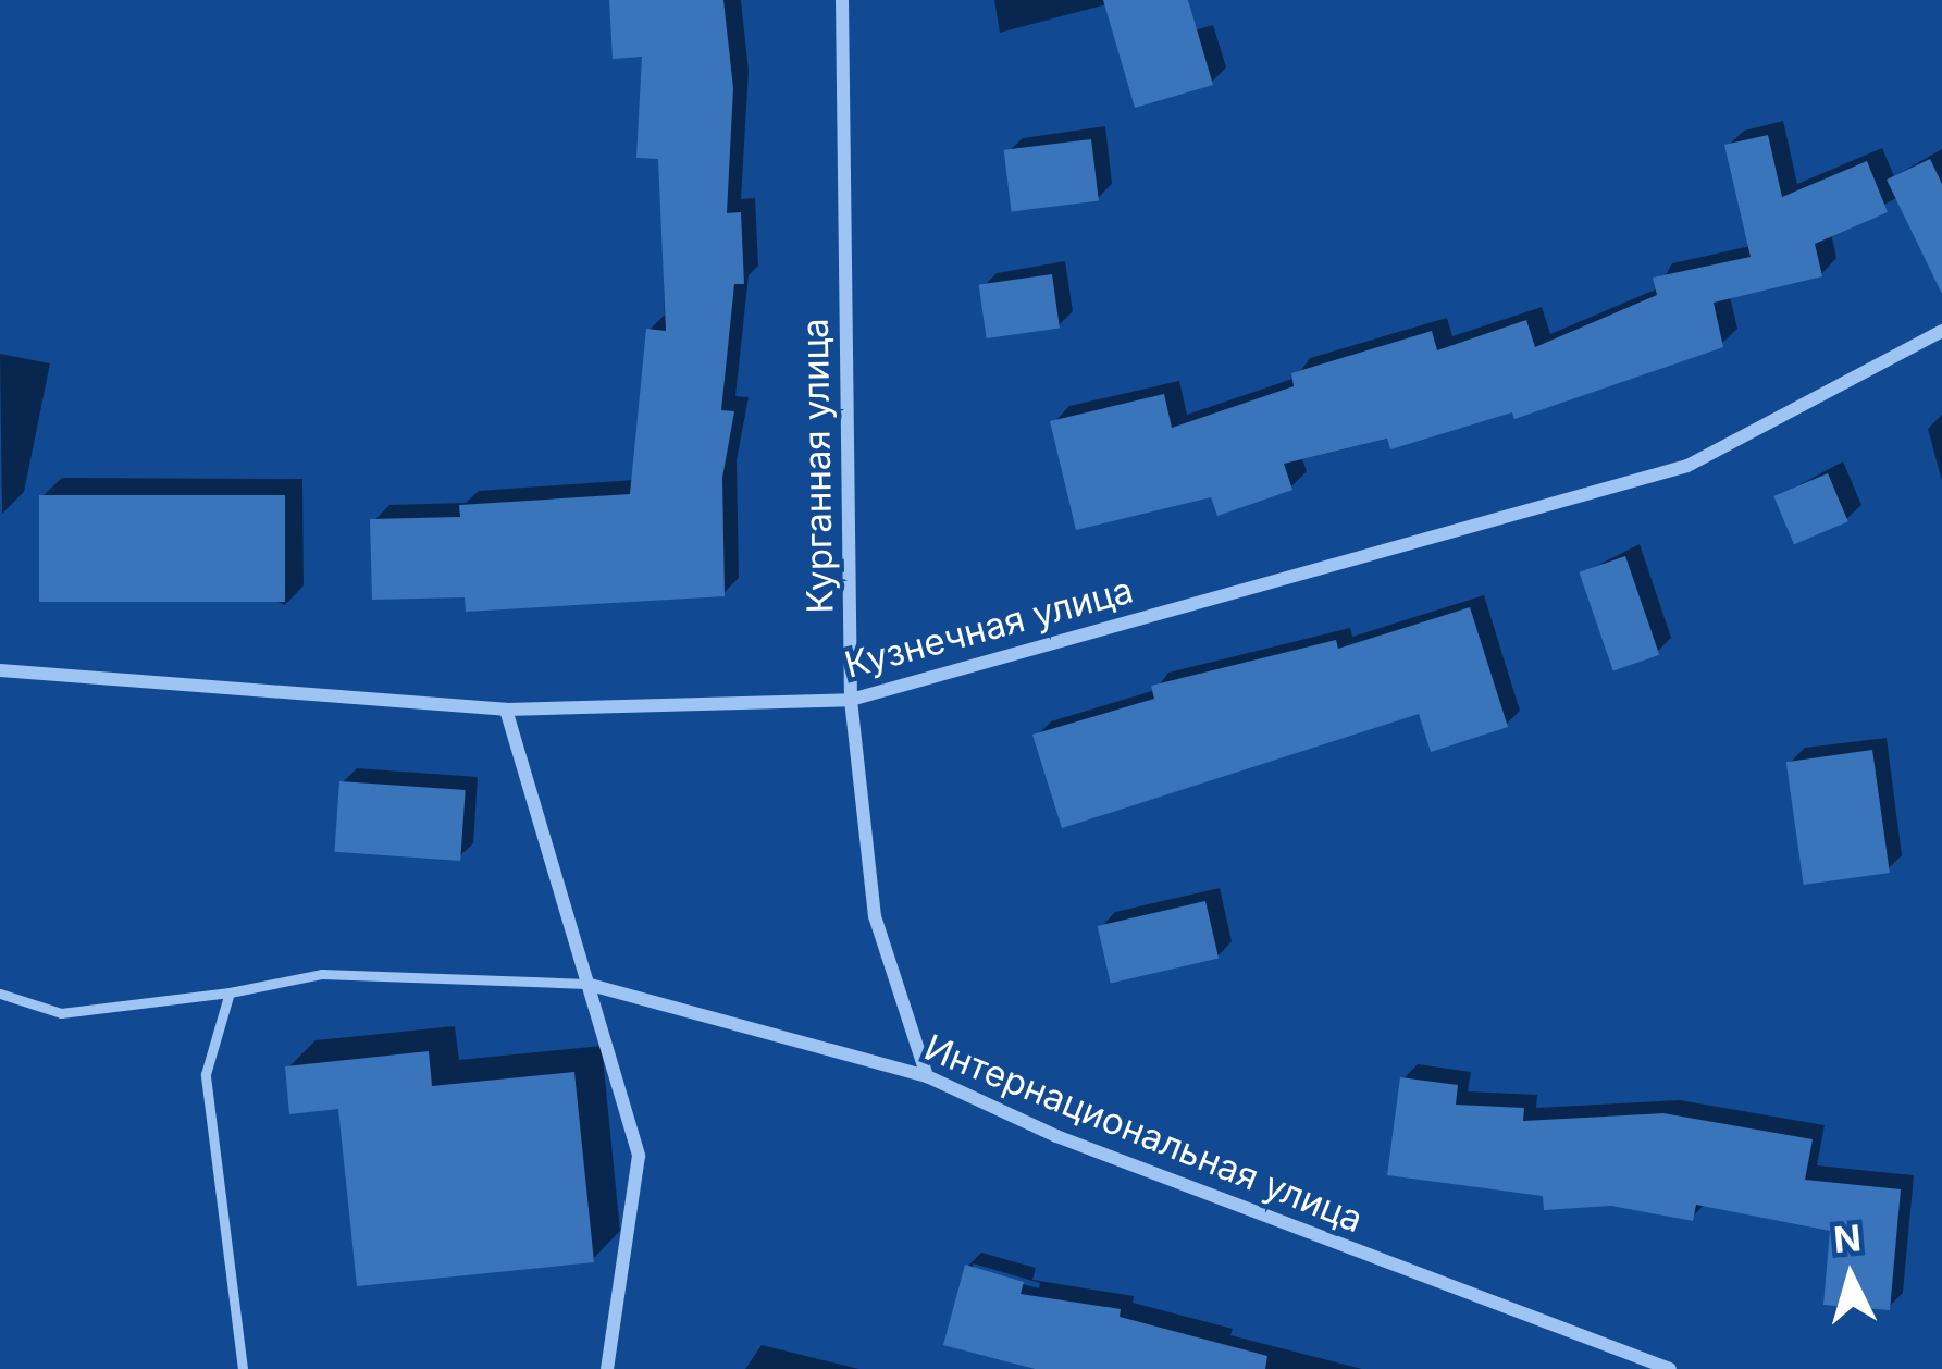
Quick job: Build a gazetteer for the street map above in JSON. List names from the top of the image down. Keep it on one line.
{"streets":{"street":["Курганная улица","Кузнечная улица","Интернациональная улица"]},"crossings":[["Курганная улица","Кузнечная улица"],["Курганная улица","Интернациональная улица"]],"north":"top"}
